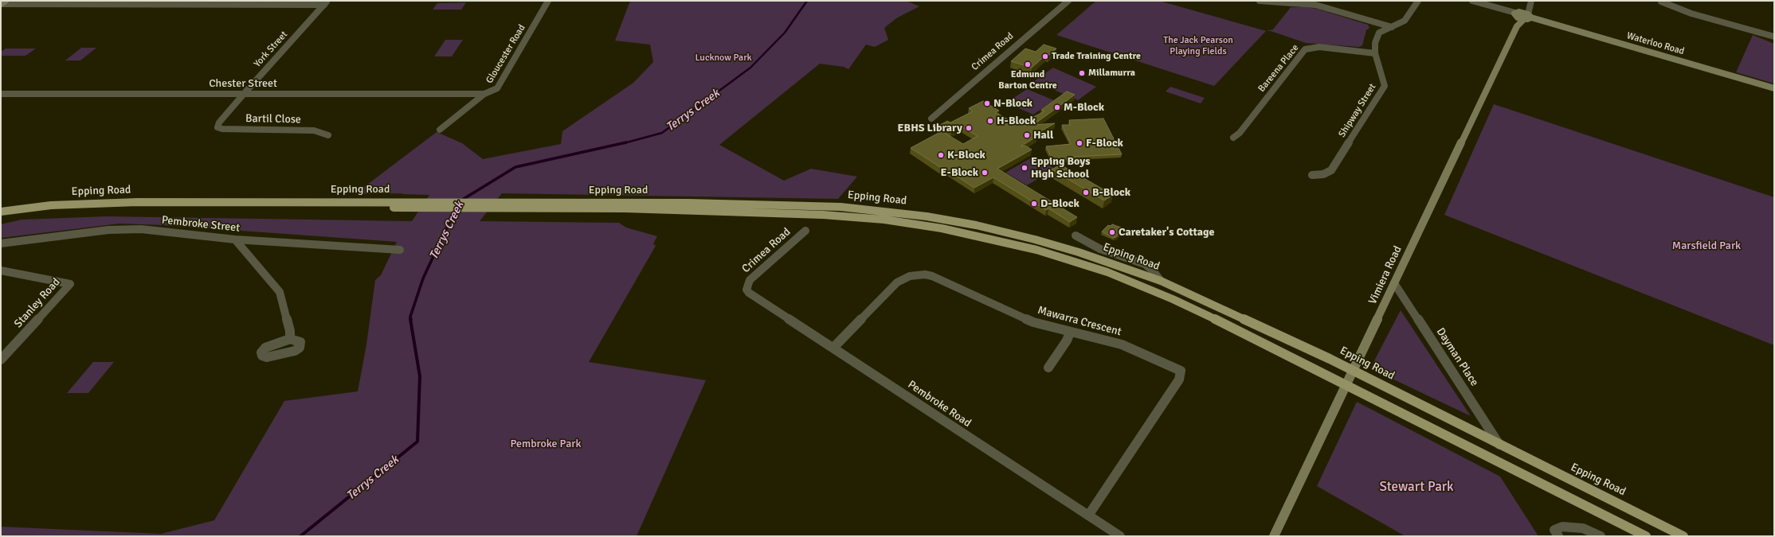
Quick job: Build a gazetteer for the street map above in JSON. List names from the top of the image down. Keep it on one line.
{"streets":{"main road":["Epping Road"],"street":["Waterloo Road","York Street","Crimea Road","Gloucester Road","Bareena Place","Chester Street","Shipway Street","Bartil Close","Pembroke Street","Vimiera Road","Stanley Road","Mawarra Crescent","Dayman Place","Pembroke Road"]},"crossings":[["York Street","Chester Street"],["York Street","Bartil Close"],["Crimea Road","Pembroke Road"],["Gloucester Road","Chester Street"],["Bareena Place","Shipway Street"],["Epping Road","Vimiera Road"],["Epping Road","Dayman Place"],["Vimiera Road","Dayman Place"],["Mawarra Crescent","Pembroke Road"]],"water":["Terrys Creek"],"parks":["The Jack Pearson Playing Fields","Lucknow Park","Marsfield Park","Pembroke Park","Stewart Park"],"places":["Trade Training Centre","Edmund Barton Centre","Millamurra","N-Block","M-Block","H-Block","EBHS Library","Hall","F-Block","K-Block","Epping Boys High School","E-Block","B-Block","D-Block","Caretaker's Cottage"]}
